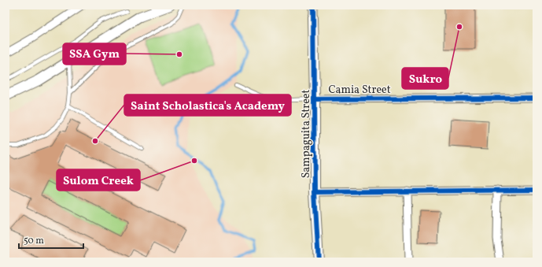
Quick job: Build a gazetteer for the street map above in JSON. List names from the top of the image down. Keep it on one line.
{"streets":{"street":["Camia Street","Sampaguita Street"]},"crossings":[["Camia Street","Sampaguita Street"]],"places":["Sukro","SSA Gym","Saint Scholastica's Academy","Sulom Creek"],"scale_bar":"50 m"}
